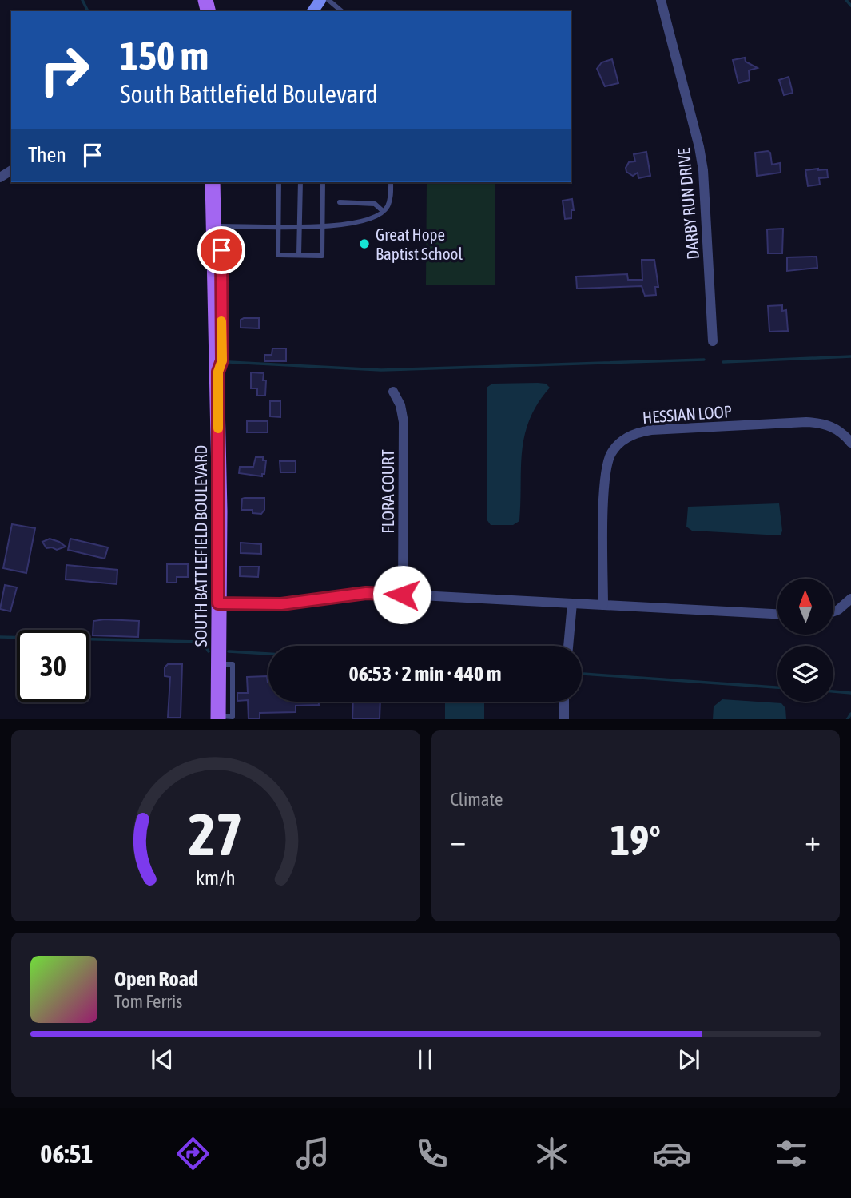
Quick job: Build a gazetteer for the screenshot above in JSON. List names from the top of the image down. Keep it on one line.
{"streets":{"main road":["SOUTH BATTLEFIELD BOULEVARD"],"street":["DARBY RUN DRIVE","HESSIAN LOOP","FLORA COURT"]},"places":["Great Hope Baptist School"],"north":"top","page":{"turn":["150 m","South Battlefield Boulevard"],"then":"Then","limit":"30","trip":"06:53 · 2 min · 440 m","tile":"Climate","heat":["−","19°","+"],"song":["Open Road","Tom Ferris"],"tabs":"06:51","gauge":["27","km/h"]}}
